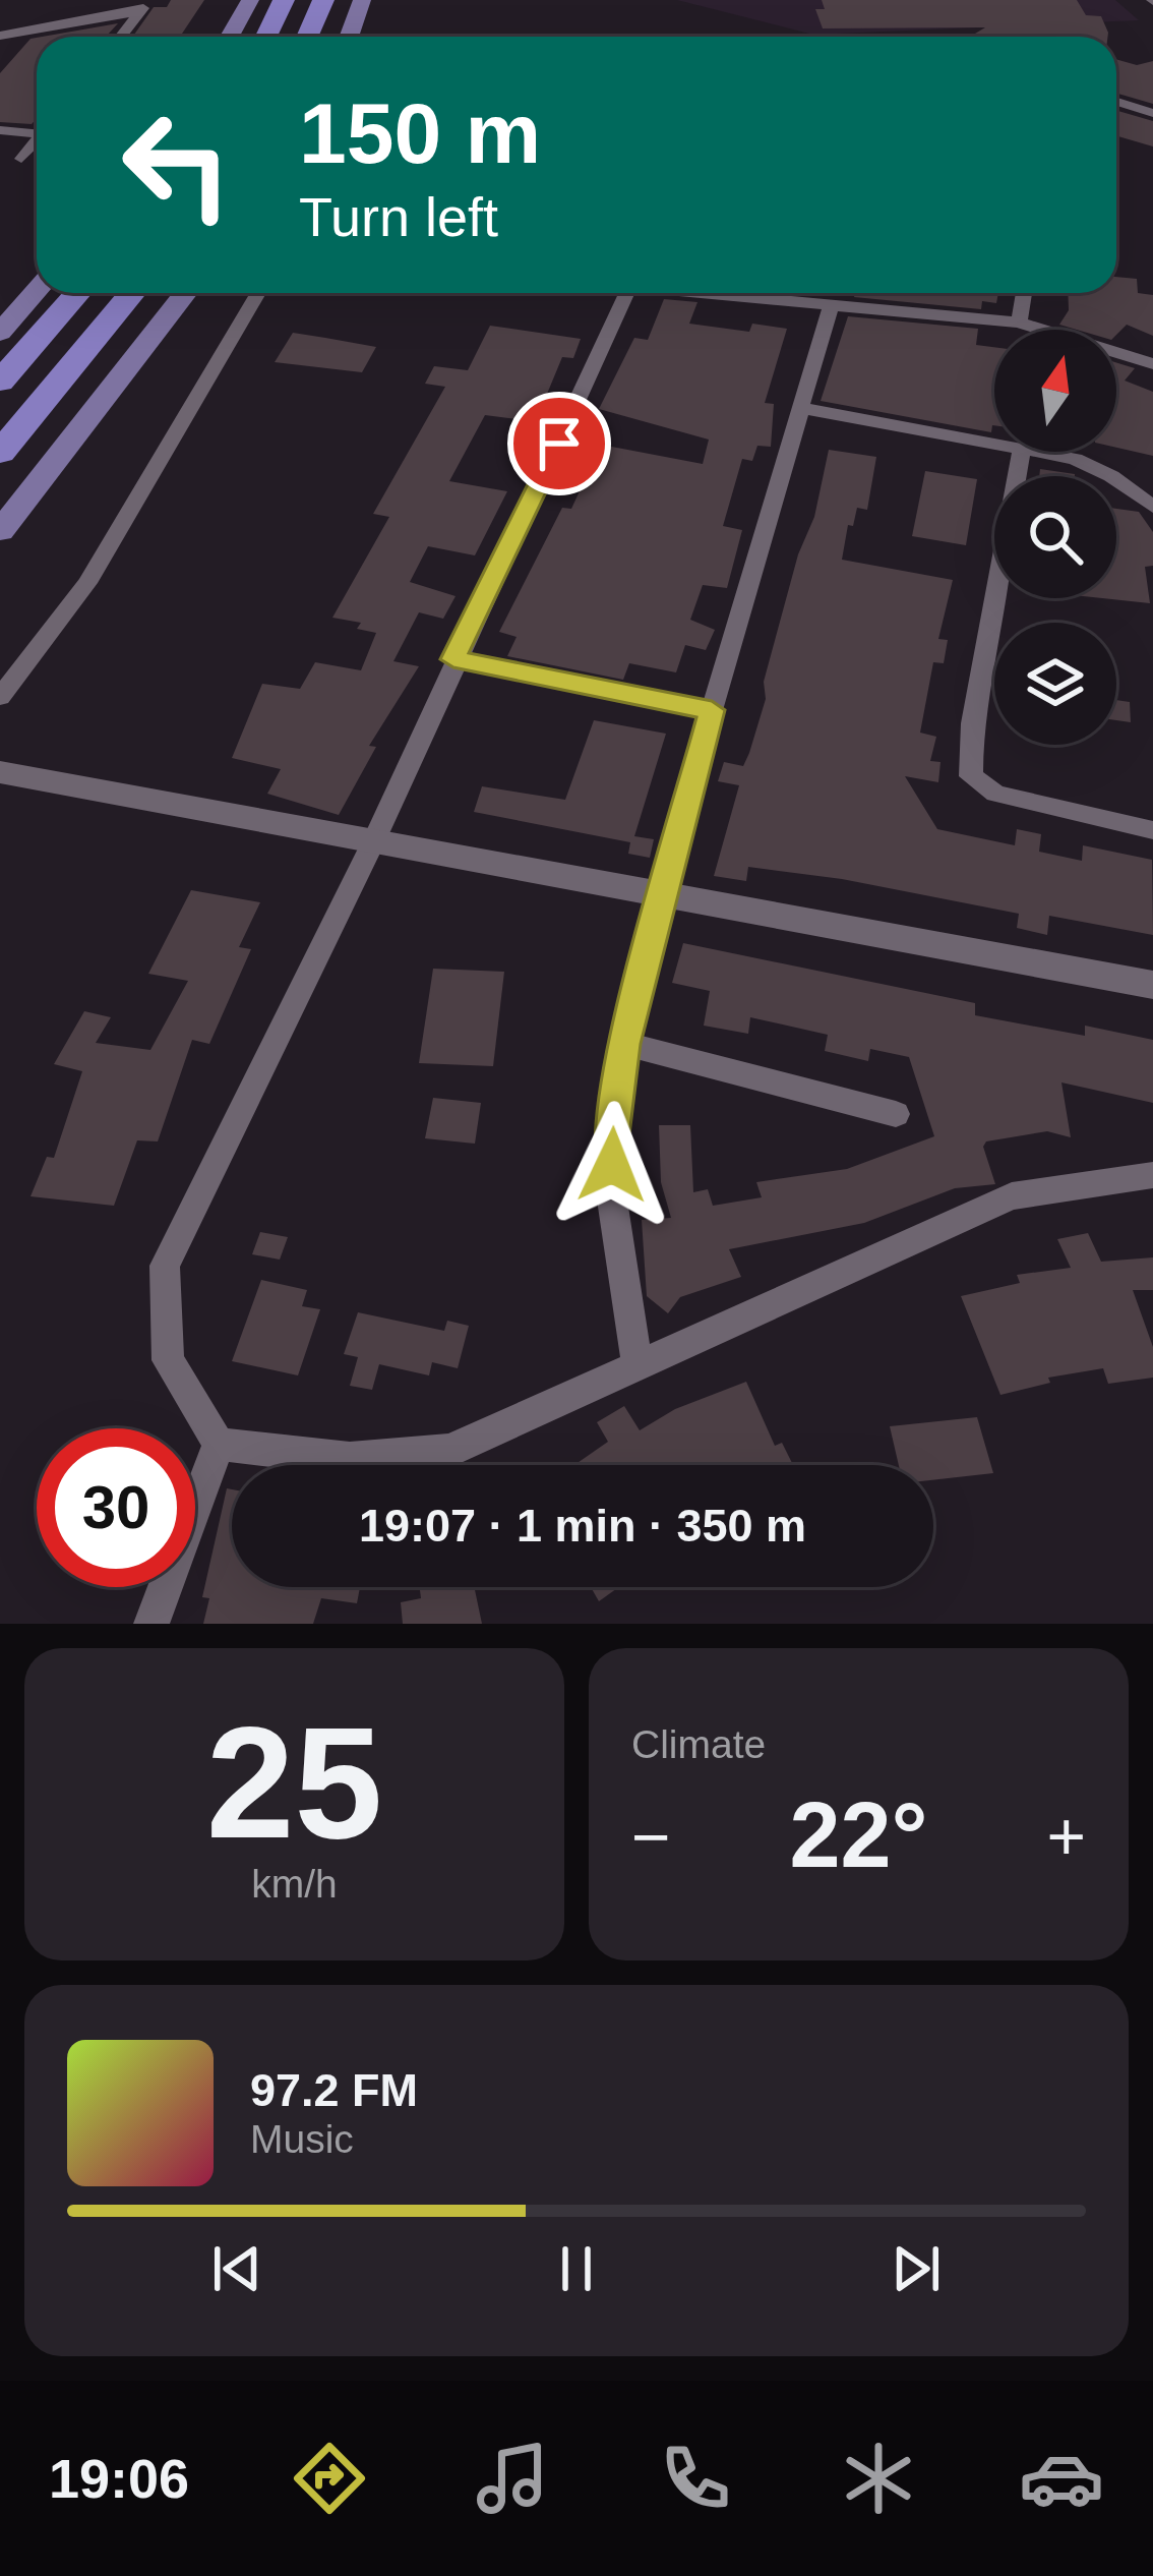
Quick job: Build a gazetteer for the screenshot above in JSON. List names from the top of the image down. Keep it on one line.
{"north":"top","page":{"turn":["150 m","Turn left"],"limit":"30","trip":"19:07 · 1 min · 350 m","tile":[["25","km/h"],"Climate"],"heat":["−","22°","+"],"song":["97.2 FM","Music"],"tabs":"19:06"}}
